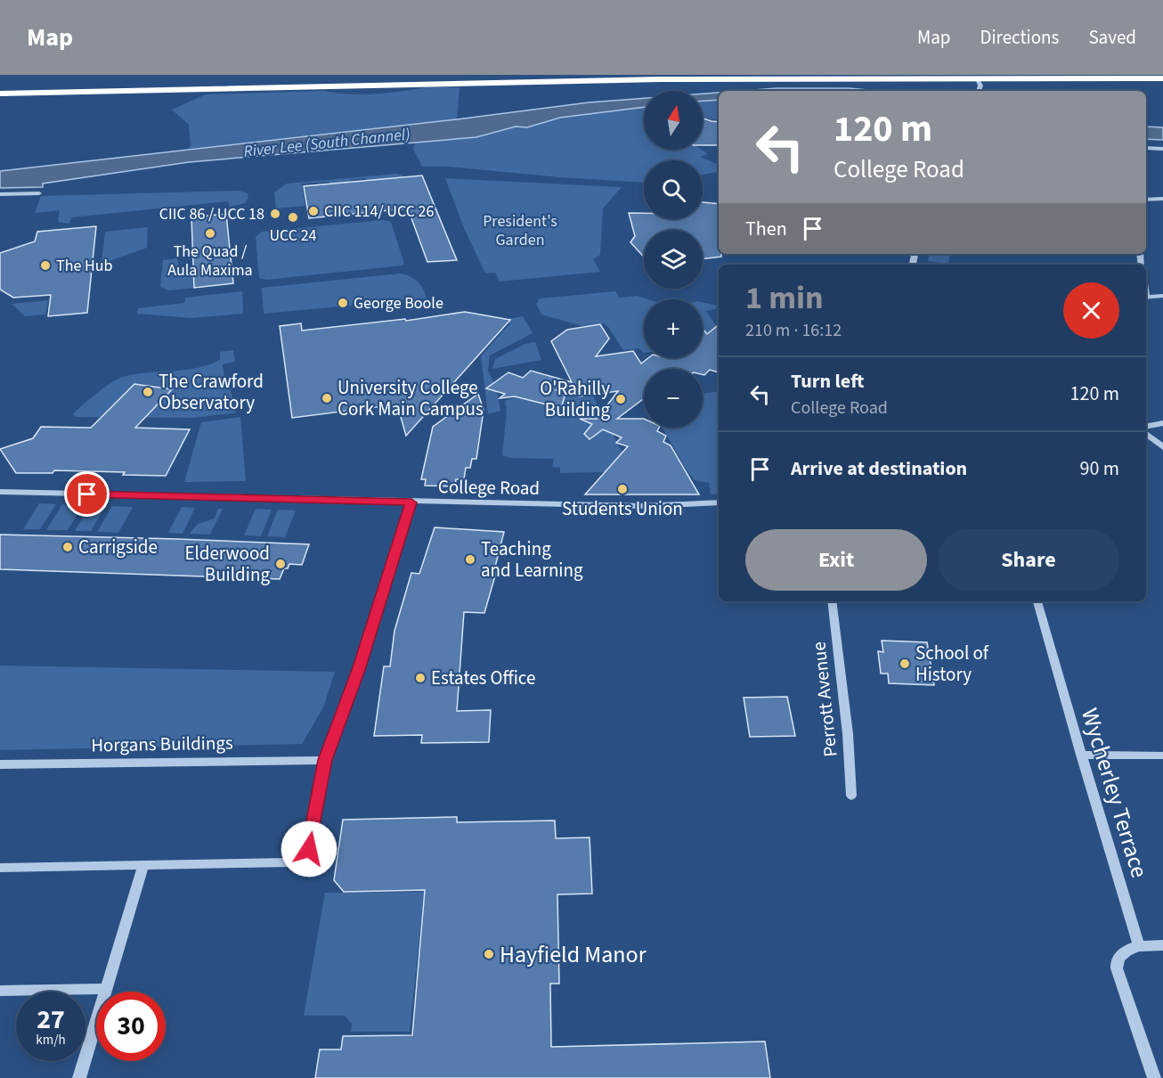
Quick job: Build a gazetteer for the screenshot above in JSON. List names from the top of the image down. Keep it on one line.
{"streets":{"street":["College Road","Perrott Avenue","Horgans Buildings","Wycherley Terrace"]},"water":["River Lee (South Channel)"],"parks":["President's Garden"],"places":["CIIC 114/ UCC 26","CIIC 86 / UCC 18","UCC 24","The Quad / Aula Maxima","The Hub","George Boole","The Crawford Observatory","University College Cork Main Campus","O'Rahilly Building","Students Union","Carrigside","Teaching and Learning","Elderwood Building","School of History","Estates Office","Hayfield Manor"],"north":"top","page":{"header":"Map","nav":["Map","Directions","Saved"],"map_buttons":["+","−"],"turn":["120 m","College Road"],"then":"Then","heading":["1 min","210 m · 16:12"],"list":[{"name":"Turn left","note":"College Road","value":"120 m"},{"name":"Arrive at destination","value":"90 m"}],"buttons":["Exit","Share"],"speed":"27 km/h","limit":"30"}}
